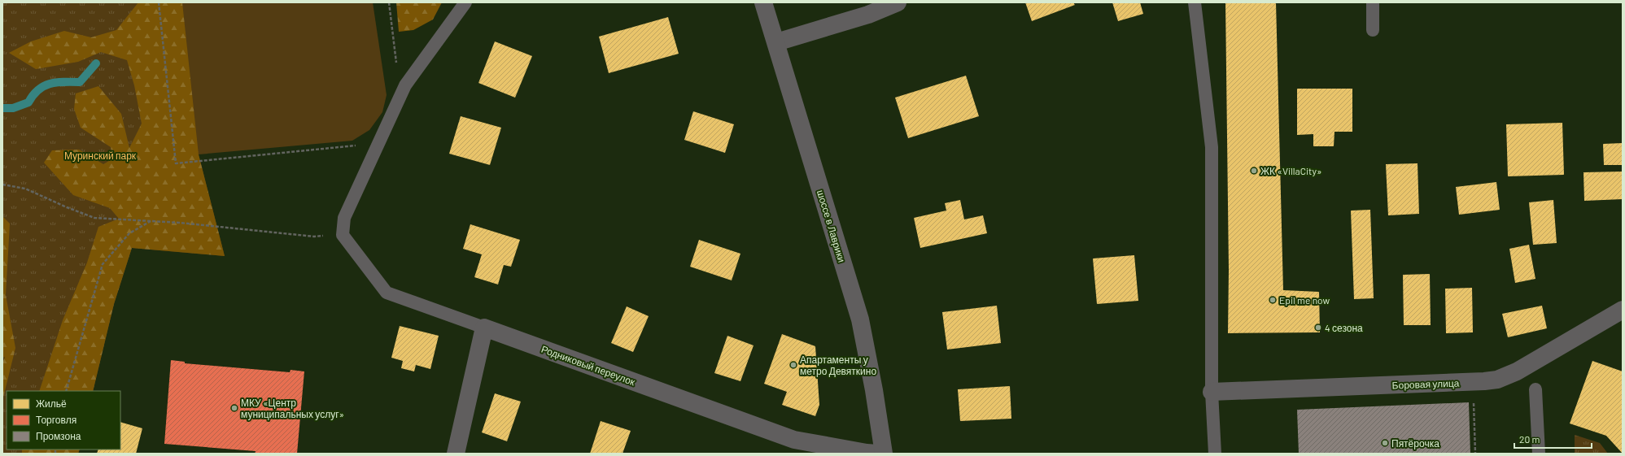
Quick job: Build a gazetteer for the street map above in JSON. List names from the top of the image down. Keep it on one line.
{"streets":{"street":["шоссе в Лаврики","Родниковый переулок","Боровая улица"]},"parks":["Муринский парк"],"places":["ЖК «VillaCity»","Epil me now","4 сезона","Апартаменты у метро Девяткино","МКУ «Центр муниципальных услуг»","Пятёрочка"],"legend":["Жильё","Торговля","Промзона"],"scale_bar":"20 m"}
